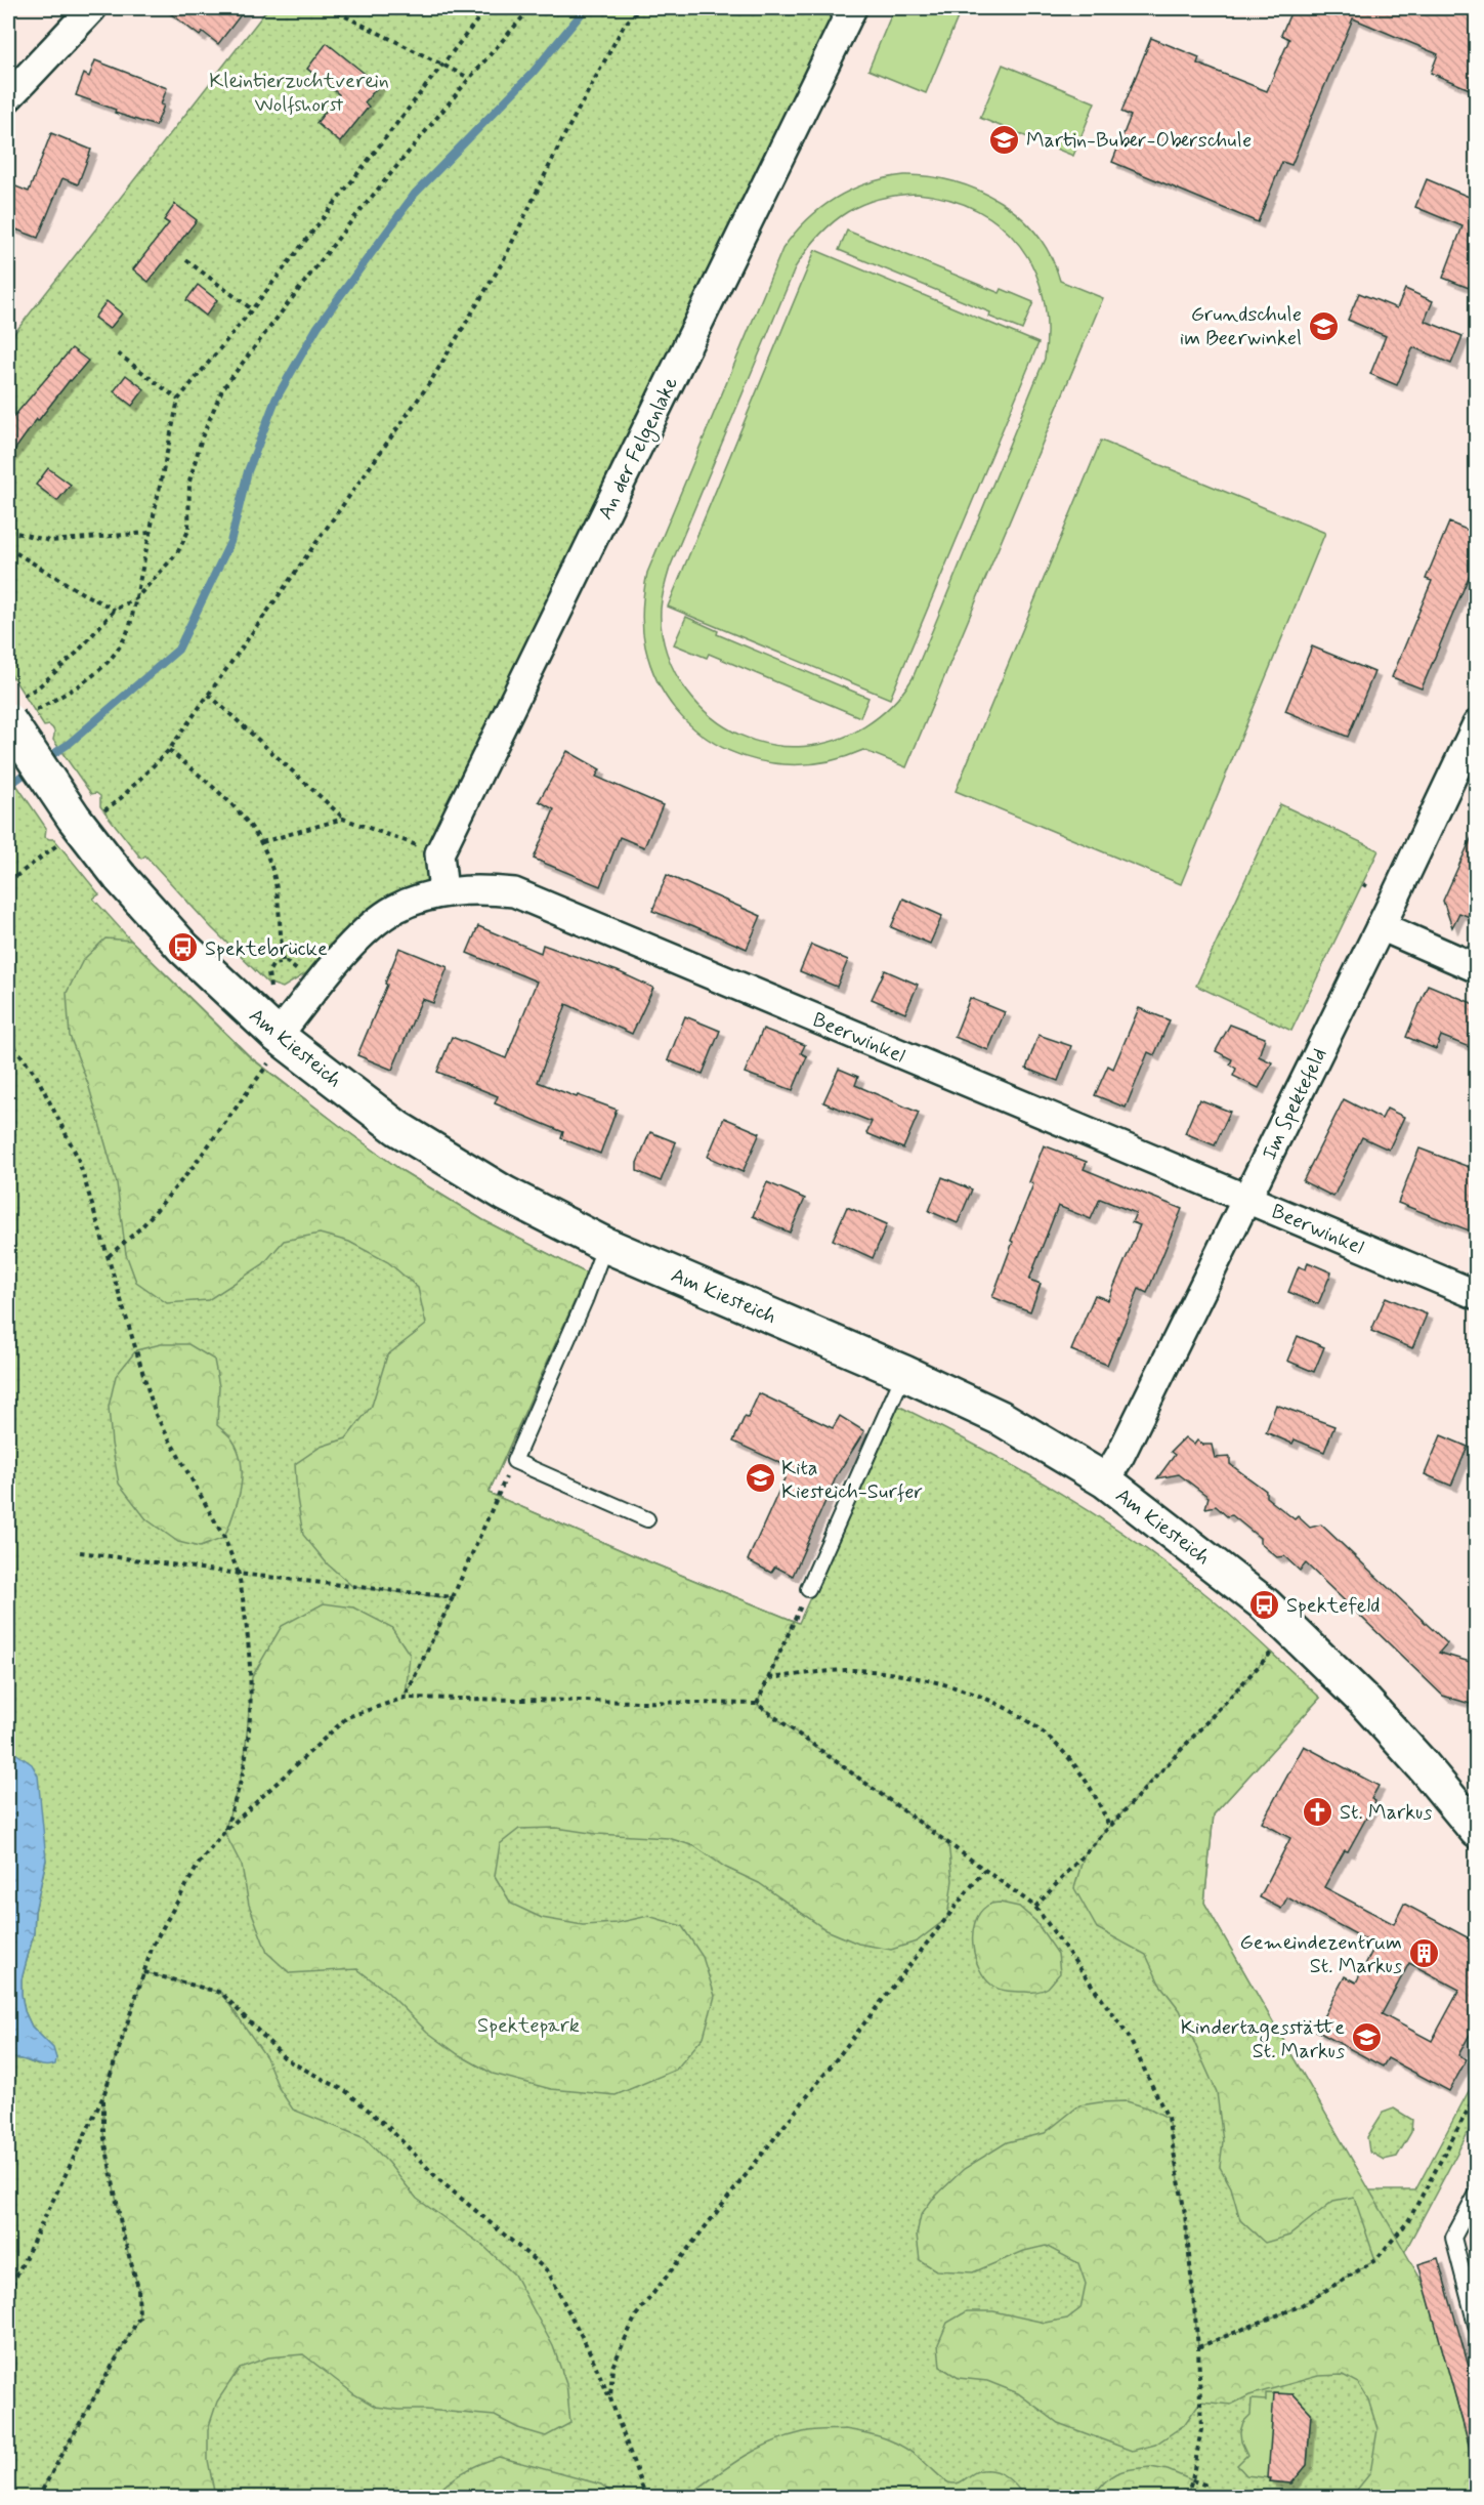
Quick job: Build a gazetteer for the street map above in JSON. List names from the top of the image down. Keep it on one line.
{"streets":{"street":["An der Felgenlake","Beerwinkel","Am Kiesteich","Im Spektefeld"]},"crossings":[["An der Felgenlake","Beerwinkel"],["Beerwinkel","Am Kiesteich"],["Beerwinkel","Im Spektefeld"],["Am Kiesteich","Im Spektefeld"]],"parks":["Kleintierzuchtverein Wolfshorst","Spektepark"],"places":{"school or university":["Martin-Buber-Oberschule","Grundschule im Beerwinkel","Kita Kiesteich-Surfer","Kindertagesstätte St. Markus"],"bus stop":["Spektebrücke","Spektefeld"],"church":["St. Markus"],"building":["Gemeindezentrum St. Markus"]}}
